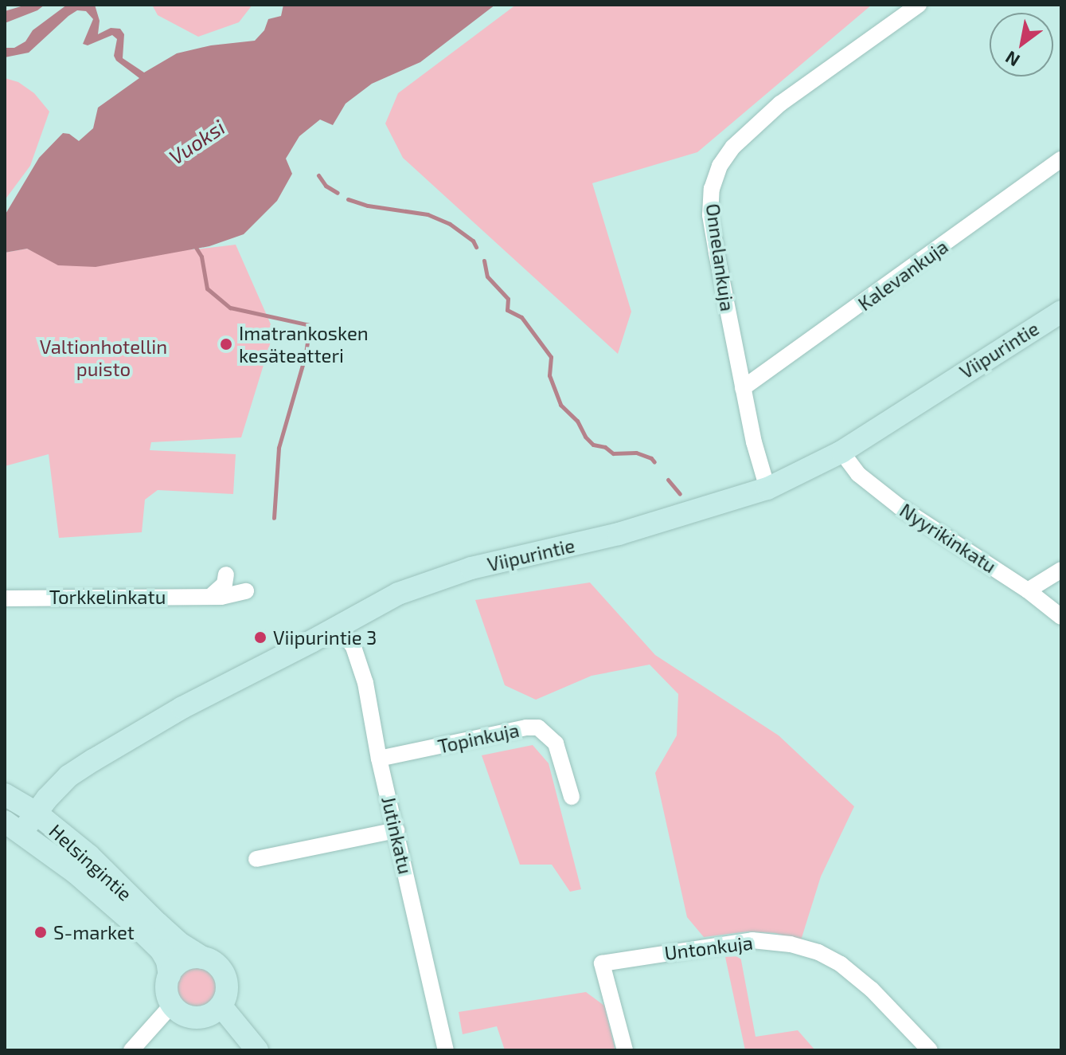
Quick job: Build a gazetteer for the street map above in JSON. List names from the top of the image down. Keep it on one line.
{"streets":{"main road":["Viipurintie","Helsingintie"],"street":["Onnelankuja","Kalevankuja","Nyyrikinkatu","Torkkelinkatu","Topinkuja","Jutinkatu","Untonkuja"]},"crossings":[["Onnelankuja","Kalevankuja"],["Onnelankuja","Viipurintie"],["Viipurintie","Nyyrikinkatu"],["Viipurintie","Jutinkatu"],["Viipurintie","Helsingintie"],["Topinkuja","Jutinkatu"]],"water":["Vuoksi"],"parks":["Valtionhotellin puisto"],"places":["Imatrankosken kesäteatteri","Viipurintie 3","S-market"],"north":"bottom left"}
